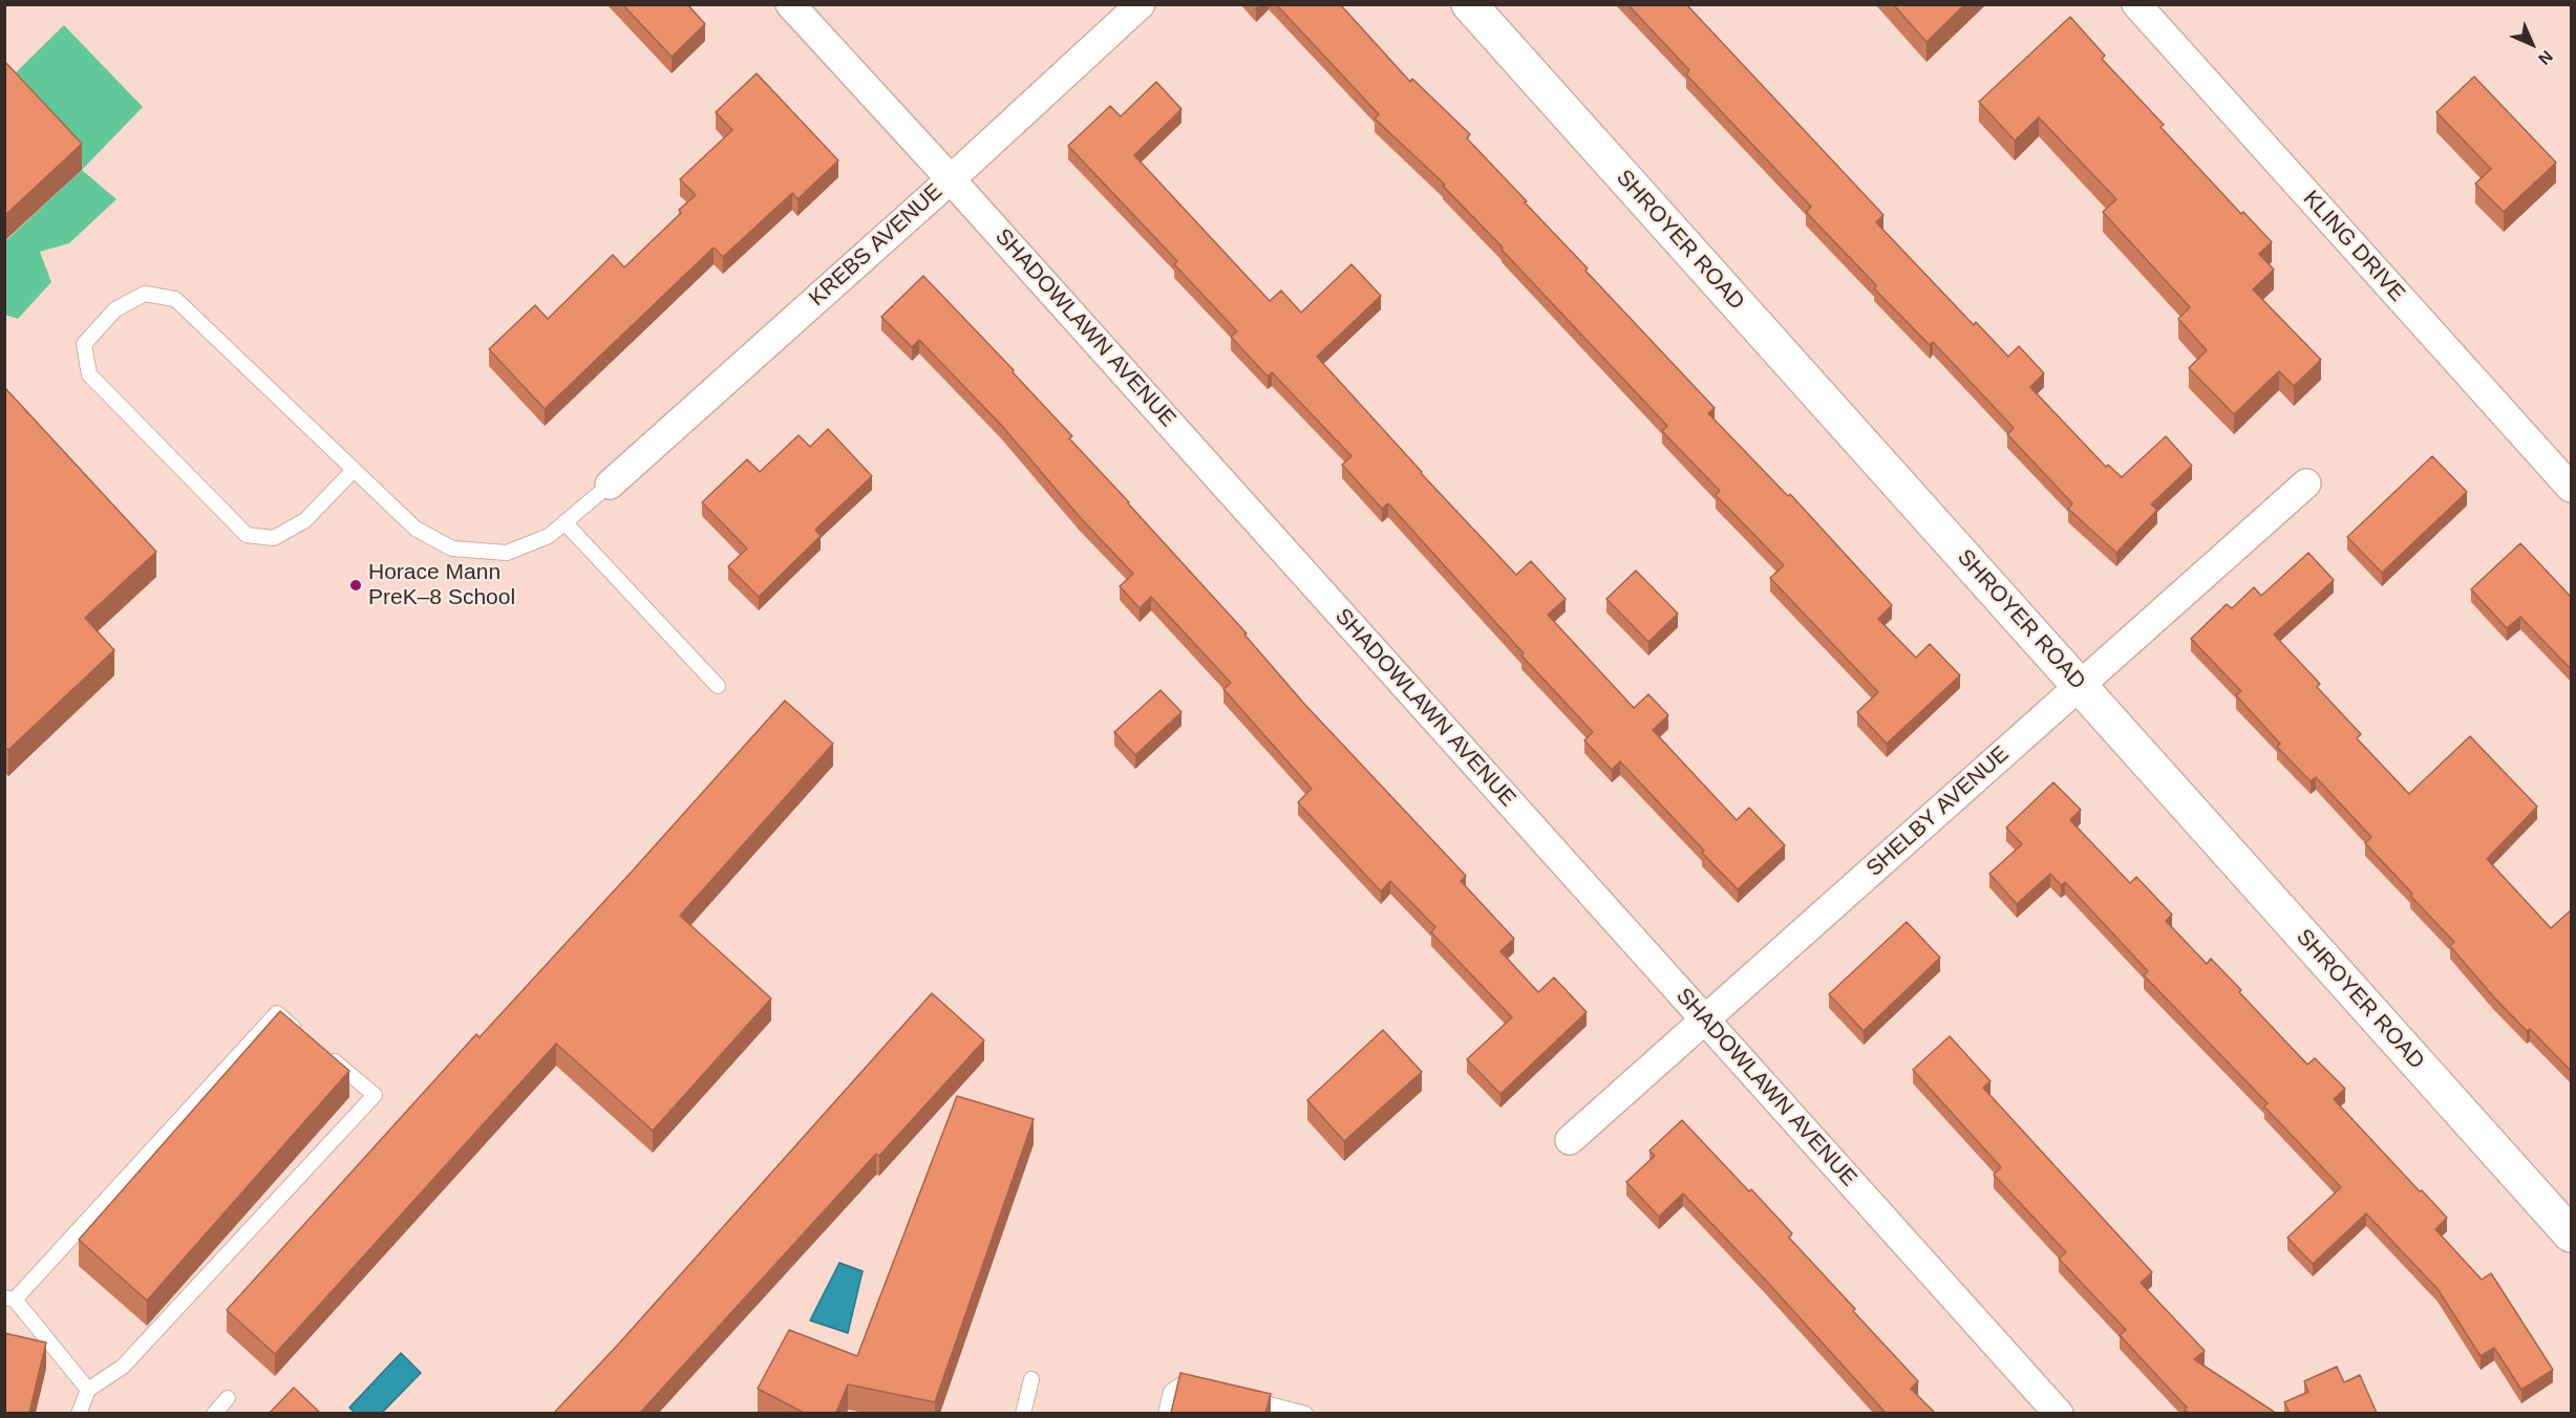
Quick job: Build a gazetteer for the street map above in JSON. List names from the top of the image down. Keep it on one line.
{"streets":{"main road":["SHROYER ROAD"],"street":["KREBS AVENUE","KLING DRIVE","SHADOWLAWN AVENUE","SHELBY AVENUE"]},"crossings":[["SHROYER ROAD","SHELBY AVENUE"],["KREBS AVENUE","SHADOWLAWN AVENUE"],["SHADOWLAWN AVENUE","SHELBY AVENUE"]],"places":["Horace Mann PreK–8 School"],"north":"bottom right"}
